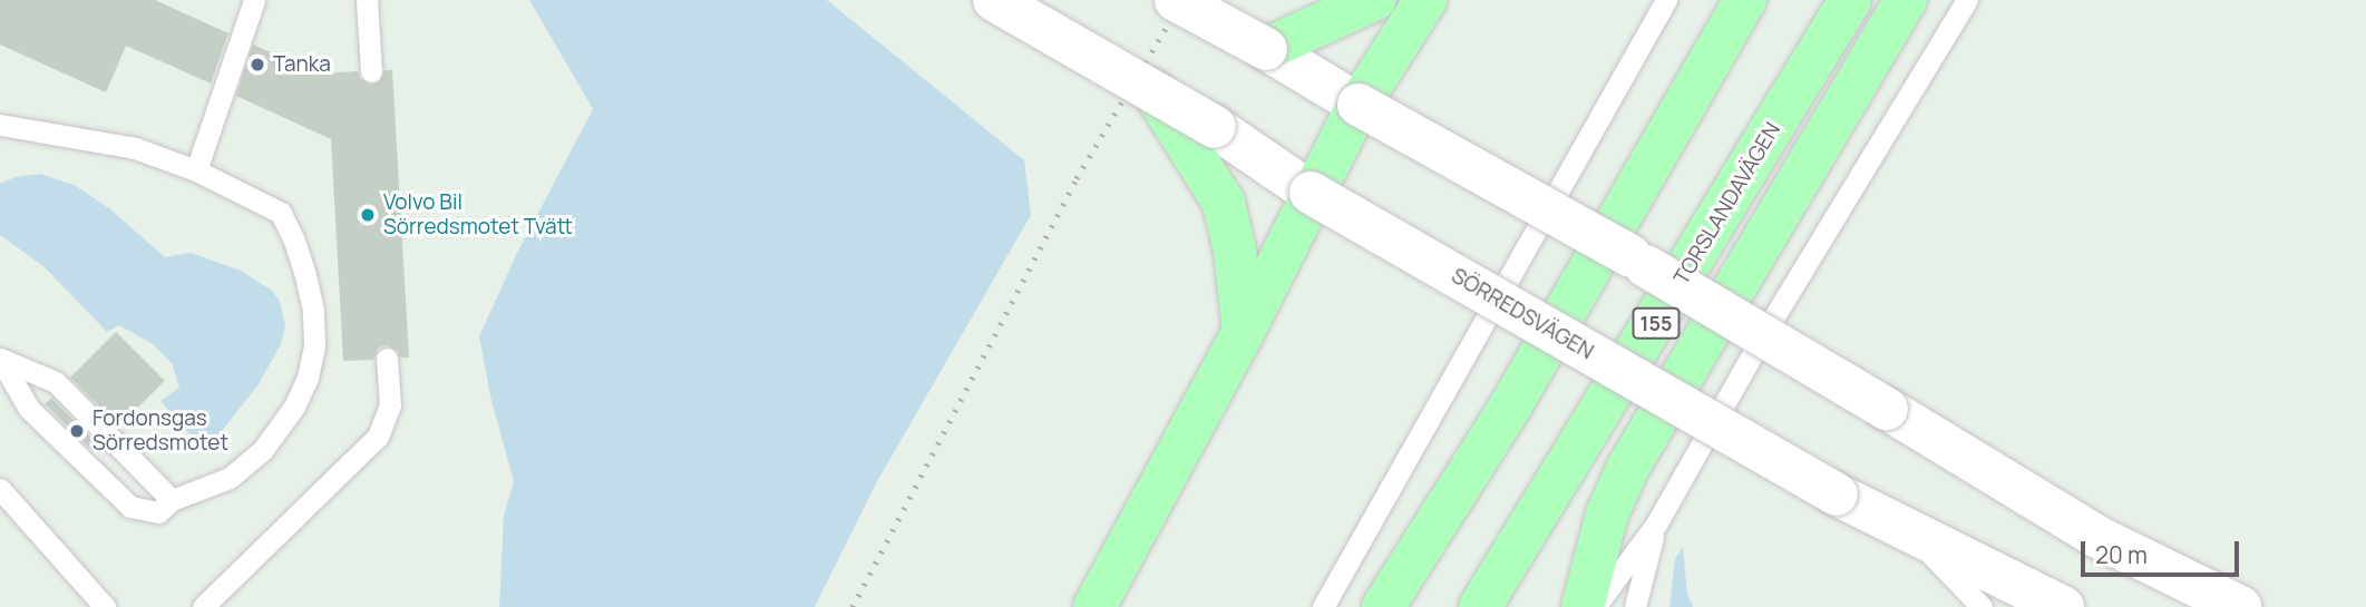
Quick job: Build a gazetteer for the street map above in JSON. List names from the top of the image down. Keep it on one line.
{"streets":{"main road":["TORSLANDAVÄGEN","155"],"street":["SÖRREDSVÄGEN"]},"places":["Tanka","Volvo Bil Sörredsmotet Tvätt","Fordonsgas Sörredsmotet"],"scale_bar":"20 m"}
